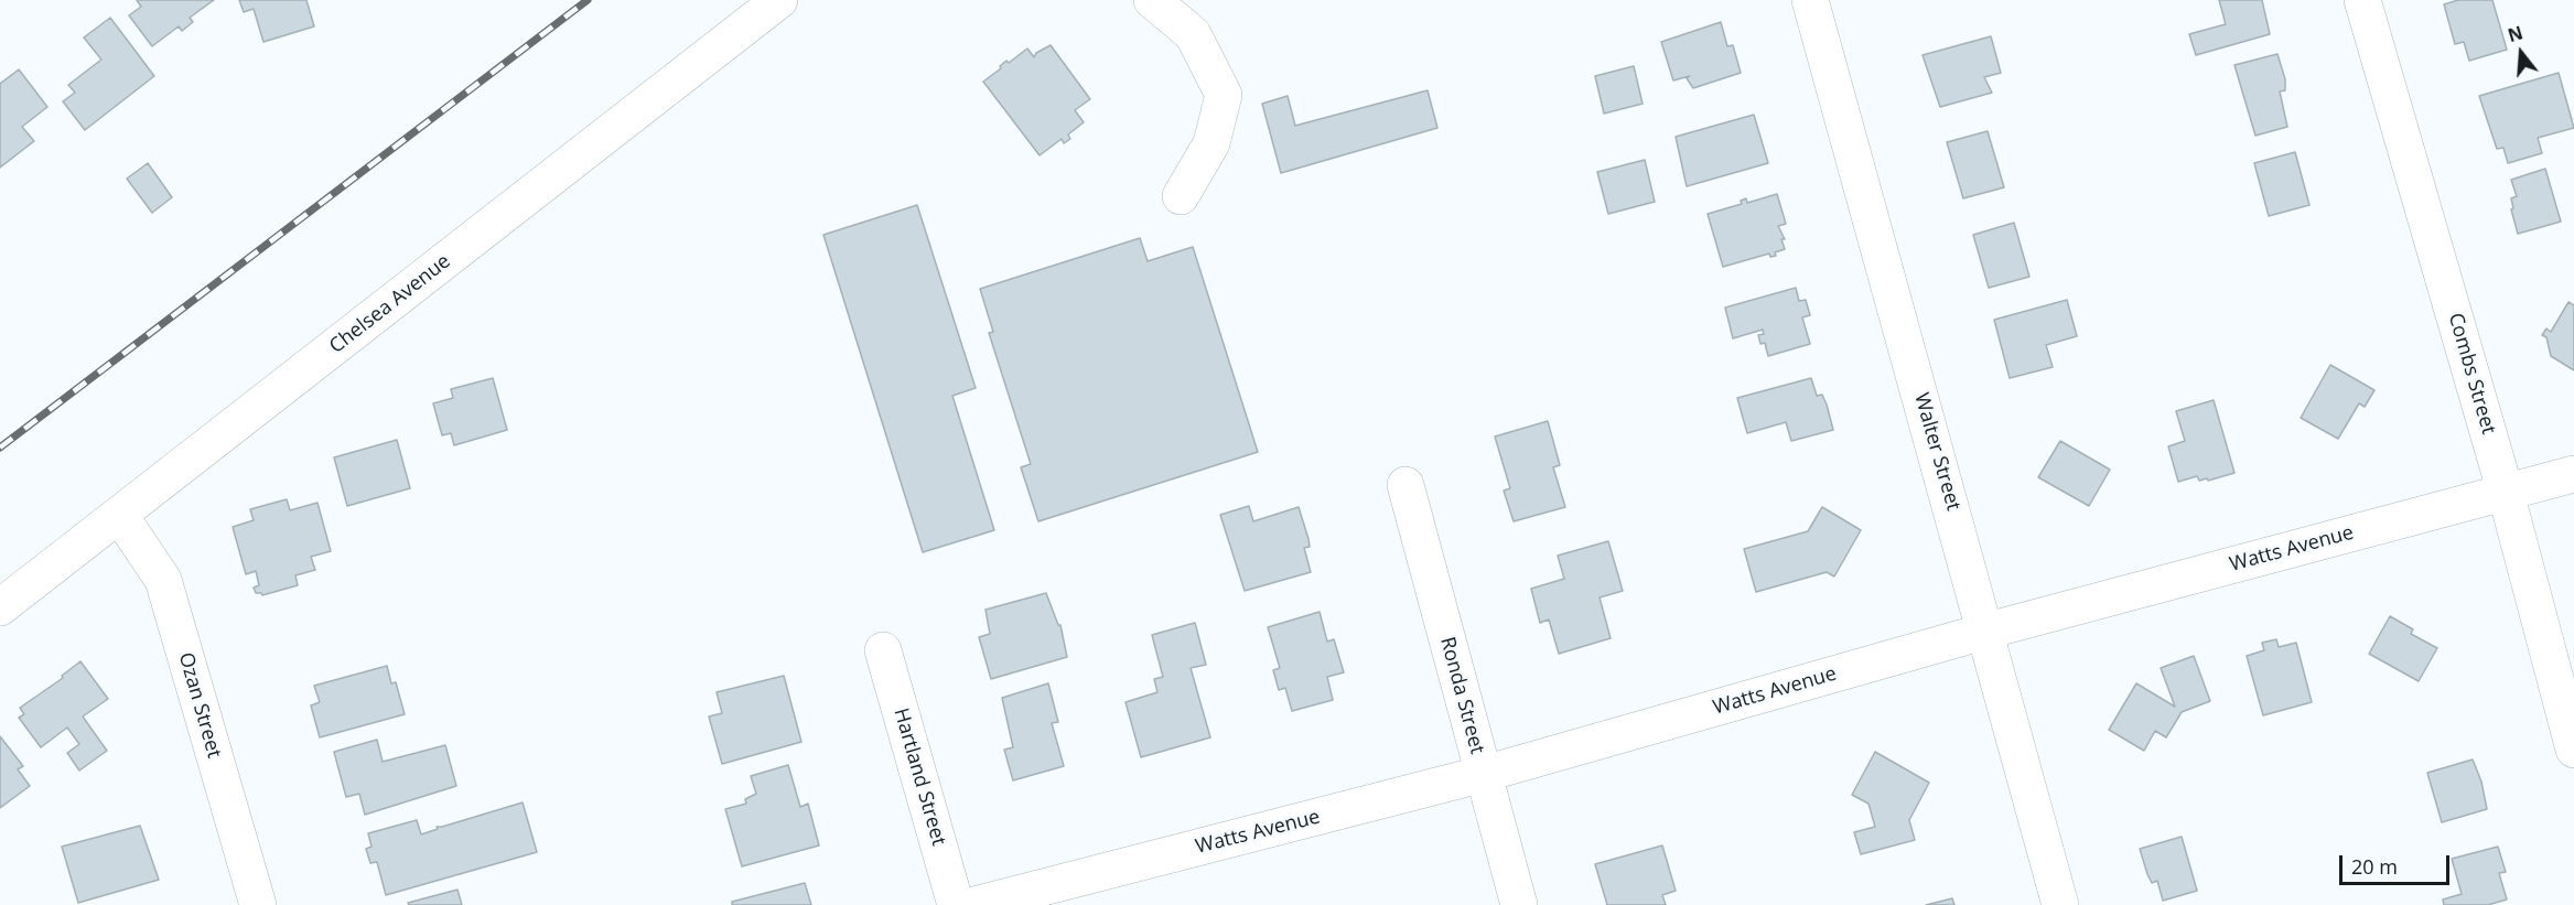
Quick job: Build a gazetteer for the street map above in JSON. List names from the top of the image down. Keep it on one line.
{"streets":{"street":["Chelsea Avenue","Combs Street","Walter Street","Watts Avenue","Ronda Street","Ozan Street","Hartland Street"]},"crossings":[["Chelsea Avenue","Ozan Street"],["Combs Street","Watts Avenue"],["Walter Street","Watts Avenue"],["Watts Avenue","Ronda Street"]],"scale_bar":"20 m","north":"top"}
